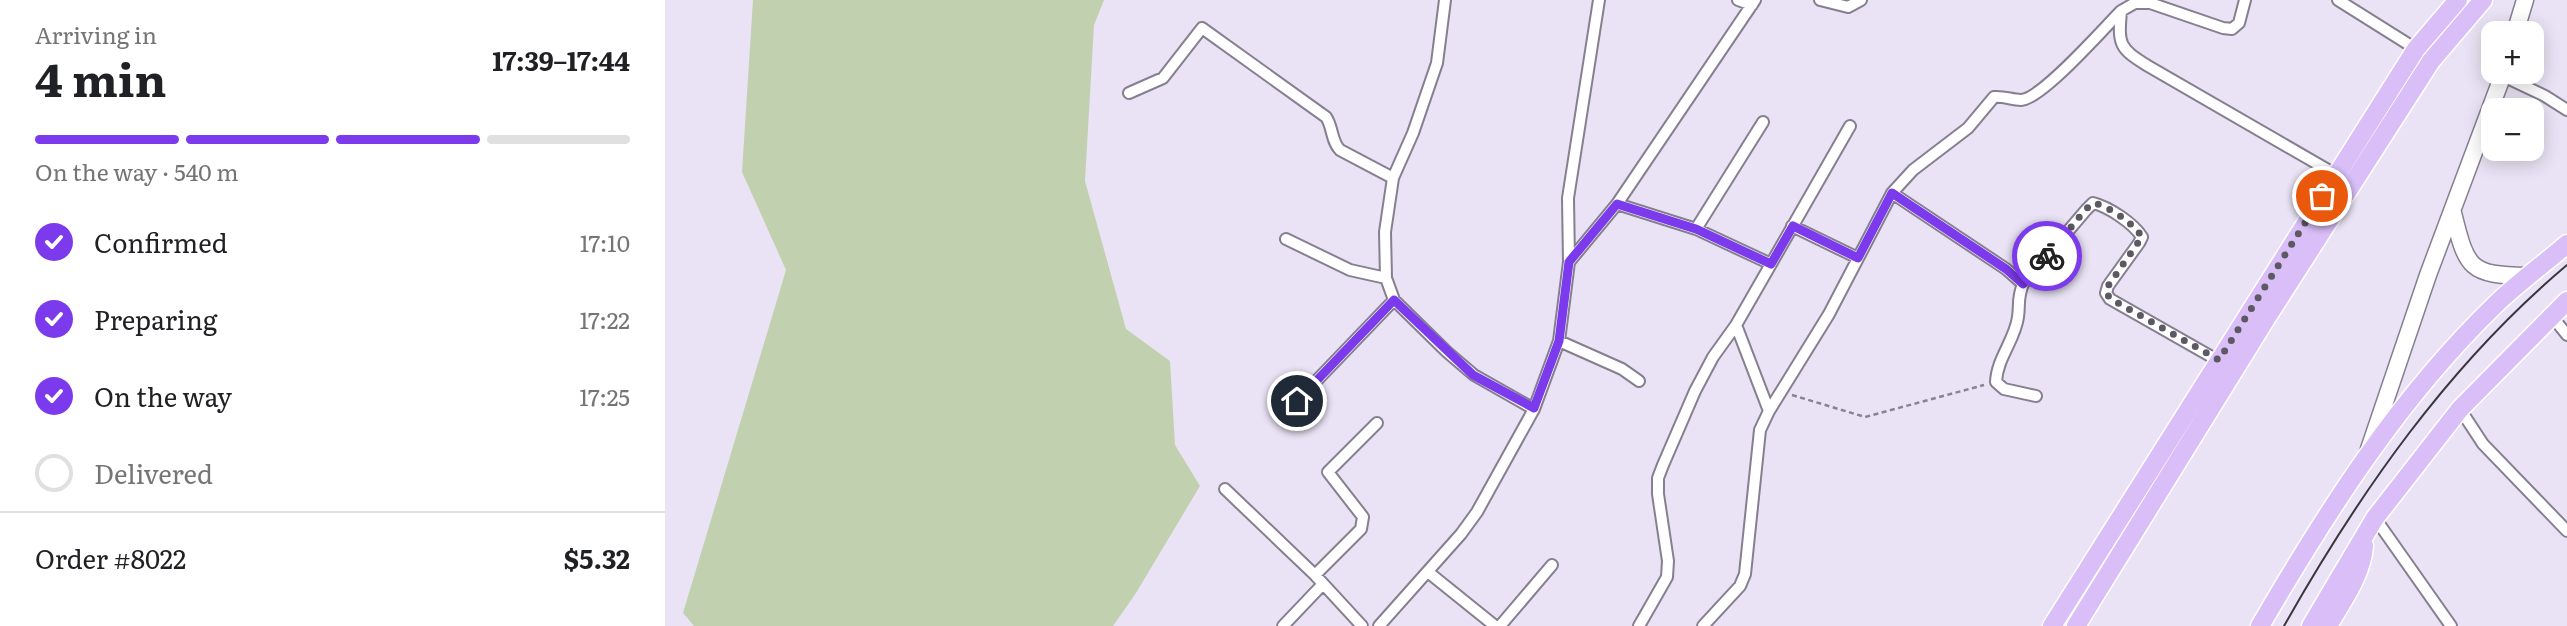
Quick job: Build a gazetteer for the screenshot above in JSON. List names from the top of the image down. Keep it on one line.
{"page":{"heading":["4 min","Arriving in","17:39–17:44"],"panel":["Order #8022","$5.32"],"map_buttons":["+","−"],"bar":"On the way · 540 m","list":[["Confirmed","17:10"],["Preparing","17:22"],["On the way","17:25"],"Delivered"]}}
